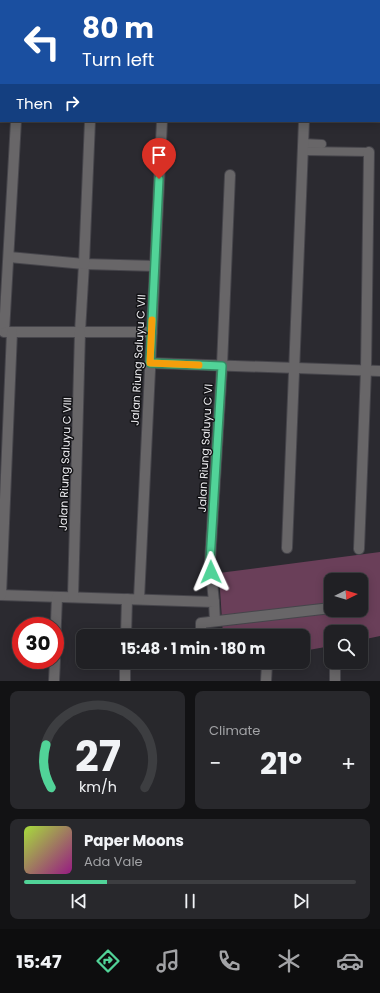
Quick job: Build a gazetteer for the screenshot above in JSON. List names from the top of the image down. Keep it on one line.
{"streets":{"street":["Jalan Riung Saluyu C VII","Jalan Riung Saluyu C VI","Jalan Riung Saluyu C VIII"]},"north":"right","page":{"turn":["80 m","Turn left"],"then":"Then","limit":"30","trip":"15:48 · 1 min · 180 m","tile":"Climate","heat":["−","21°","+"],"song":["Paper Moons","Ada Vale"],"tabs":"15:47","gauge":["27","km/h"]}}
